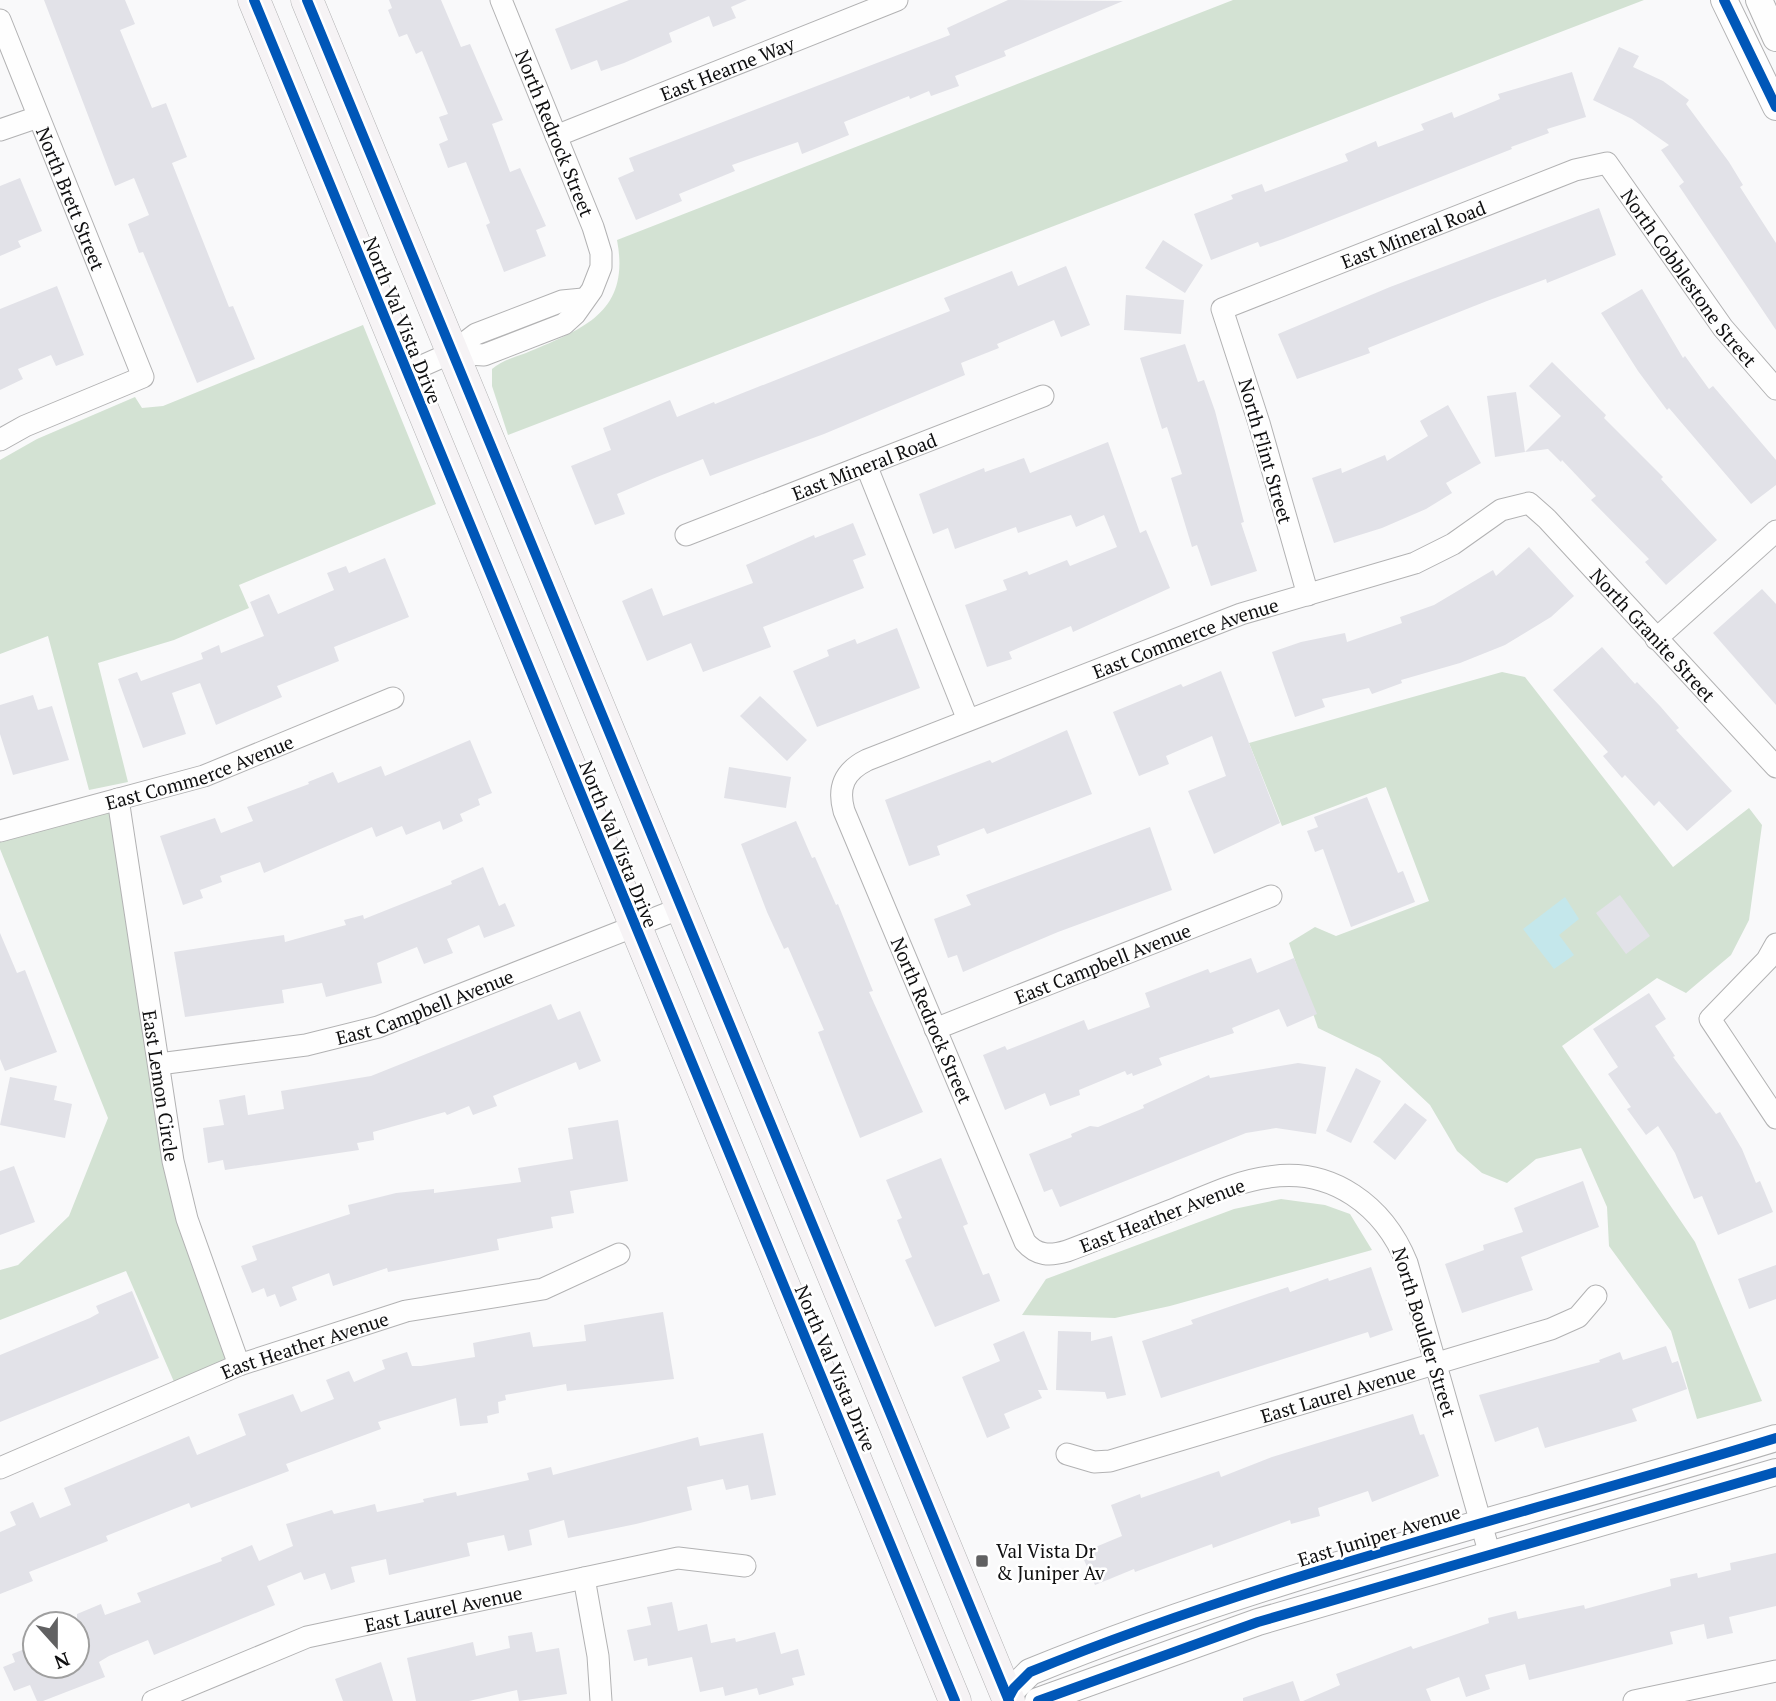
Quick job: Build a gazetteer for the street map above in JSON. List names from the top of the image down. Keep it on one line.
{"streets":{"main road":["North Val Vista Drive"],"street":["East Hearne Way","North Redrock Street","North Brett Street","East Mineral Road","North Cobblestone Street","North Flint Street","North Granite Street","East Commerce Avenue","East Campbell Avenue","East Lemon Circle","East Heather Avenue","North Boulder Street","East Laurel Avenue","East Juniper Avenue"]},"crossings":[["East Hearne Way","North Redrock Street"],["North Redrock Street","North Val Vista Drive"],["North Redrock Street","East Commerce Avenue"],["North Redrock Street","East Campbell Avenue"],["North Redrock Street","East Heather Avenue"],["East Mineral Road","North Cobblestone Street"],["East Mineral Road","North Flint Street"],["North Val Vista Drive","East Campbell Avenue"],["North Val Vista Drive","East Juniper Avenue"],["North Flint Street","East Commerce Avenue"],["North Granite Street","East Commerce Avenue"],["East Commerce Avenue","East Lemon Circle"],["East Campbell Avenue","East Lemon Circle"],["East Lemon Circle","East Heather Avenue"],["East Heather Avenue","North Boulder Street"],["North Boulder Street","East Laurel Avenue"],["North Boulder Street","East Juniper Avenue"]],"places":{"transit":["Val Vista Dr & Juniper Av"]},"north":"bottom"}
